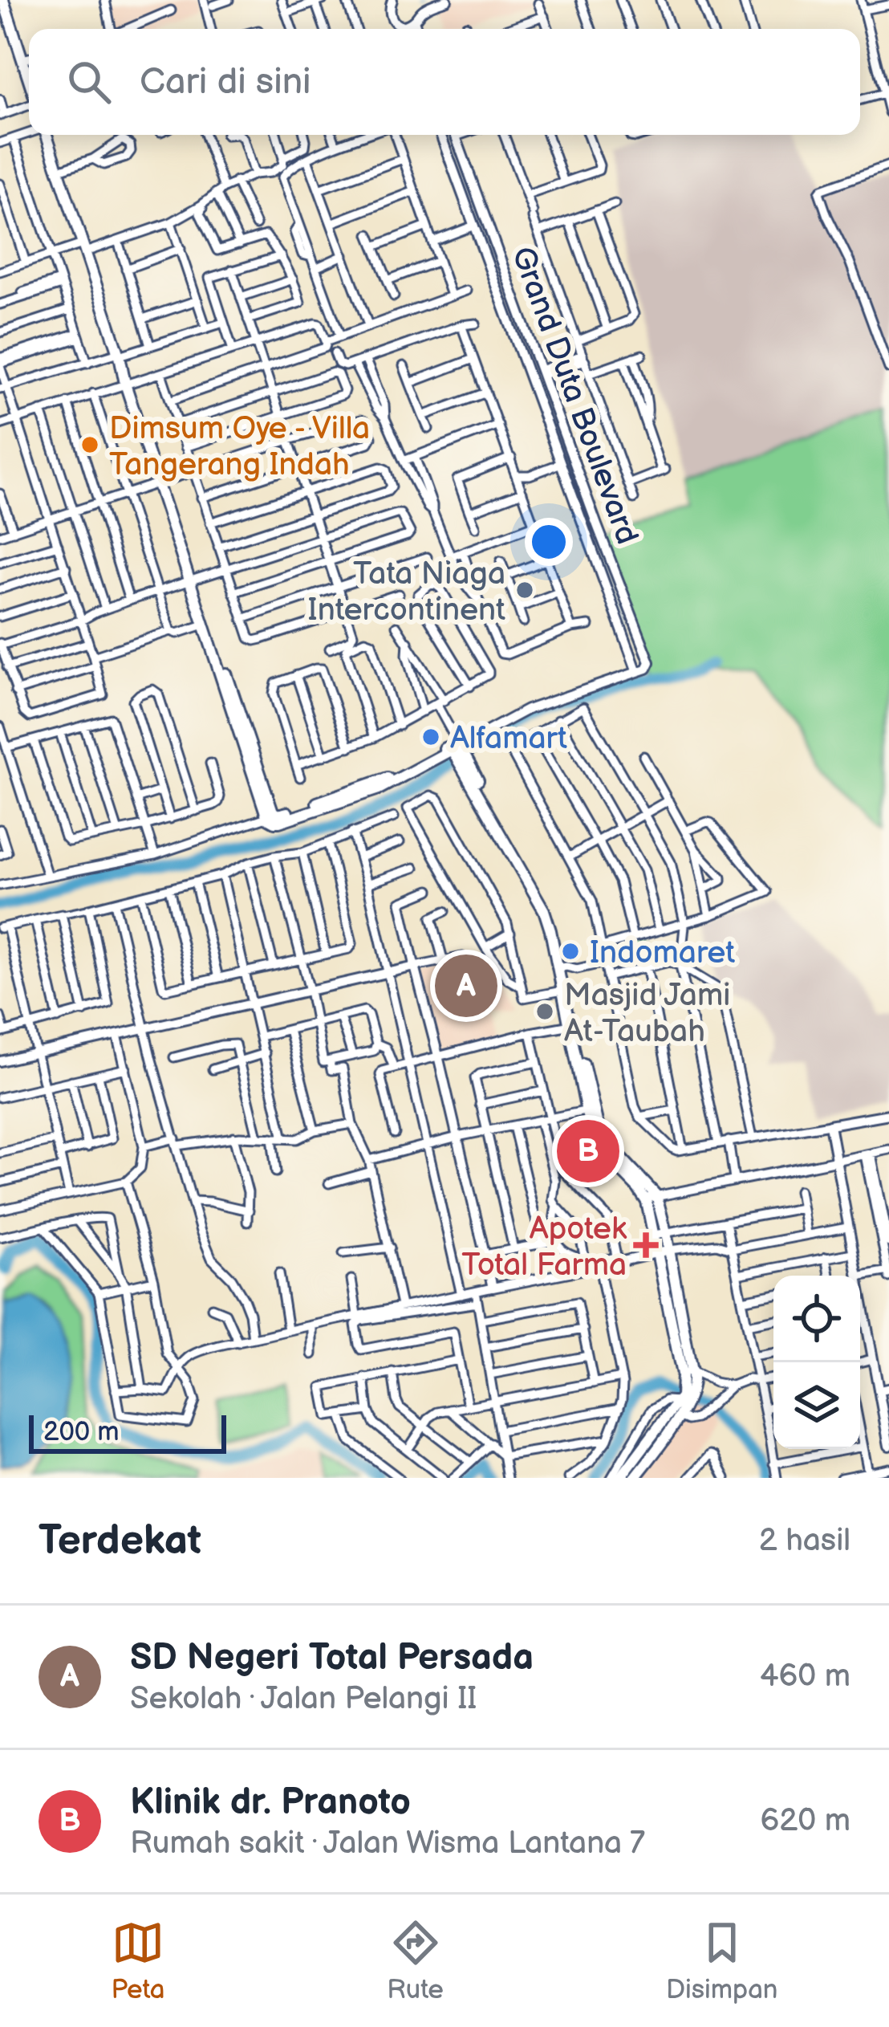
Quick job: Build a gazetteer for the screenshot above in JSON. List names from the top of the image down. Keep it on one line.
{"streets":{"street":["Grand Duta Boulevard"]},"places":{"other":["Dimsum Oye - Villa Tangerang Indah","Tata Niaga Intercontinent","Alfamart","Indomaret","Masjid Jami At-Taubah"],"health":["Apotek Total Farma"]},"scale_bar":"200 m","page":{"search":"Cari di sini","pins":["A","B"],"scale":"200 m","heading":["Terdekat","2 hasil"],"list":[{"mark":"A","name":"SD Negeri Total Persada","note":"Sekolah · Jalan Pelangi II","value":"460 m"},{"mark":"B","name":"Klinik dr. Pranoto","note":"Rumah sakit · Jalan Wisma Lantana 7","value":"620 m"}],"nav":["Peta","Rute","Disimpan"]}}
